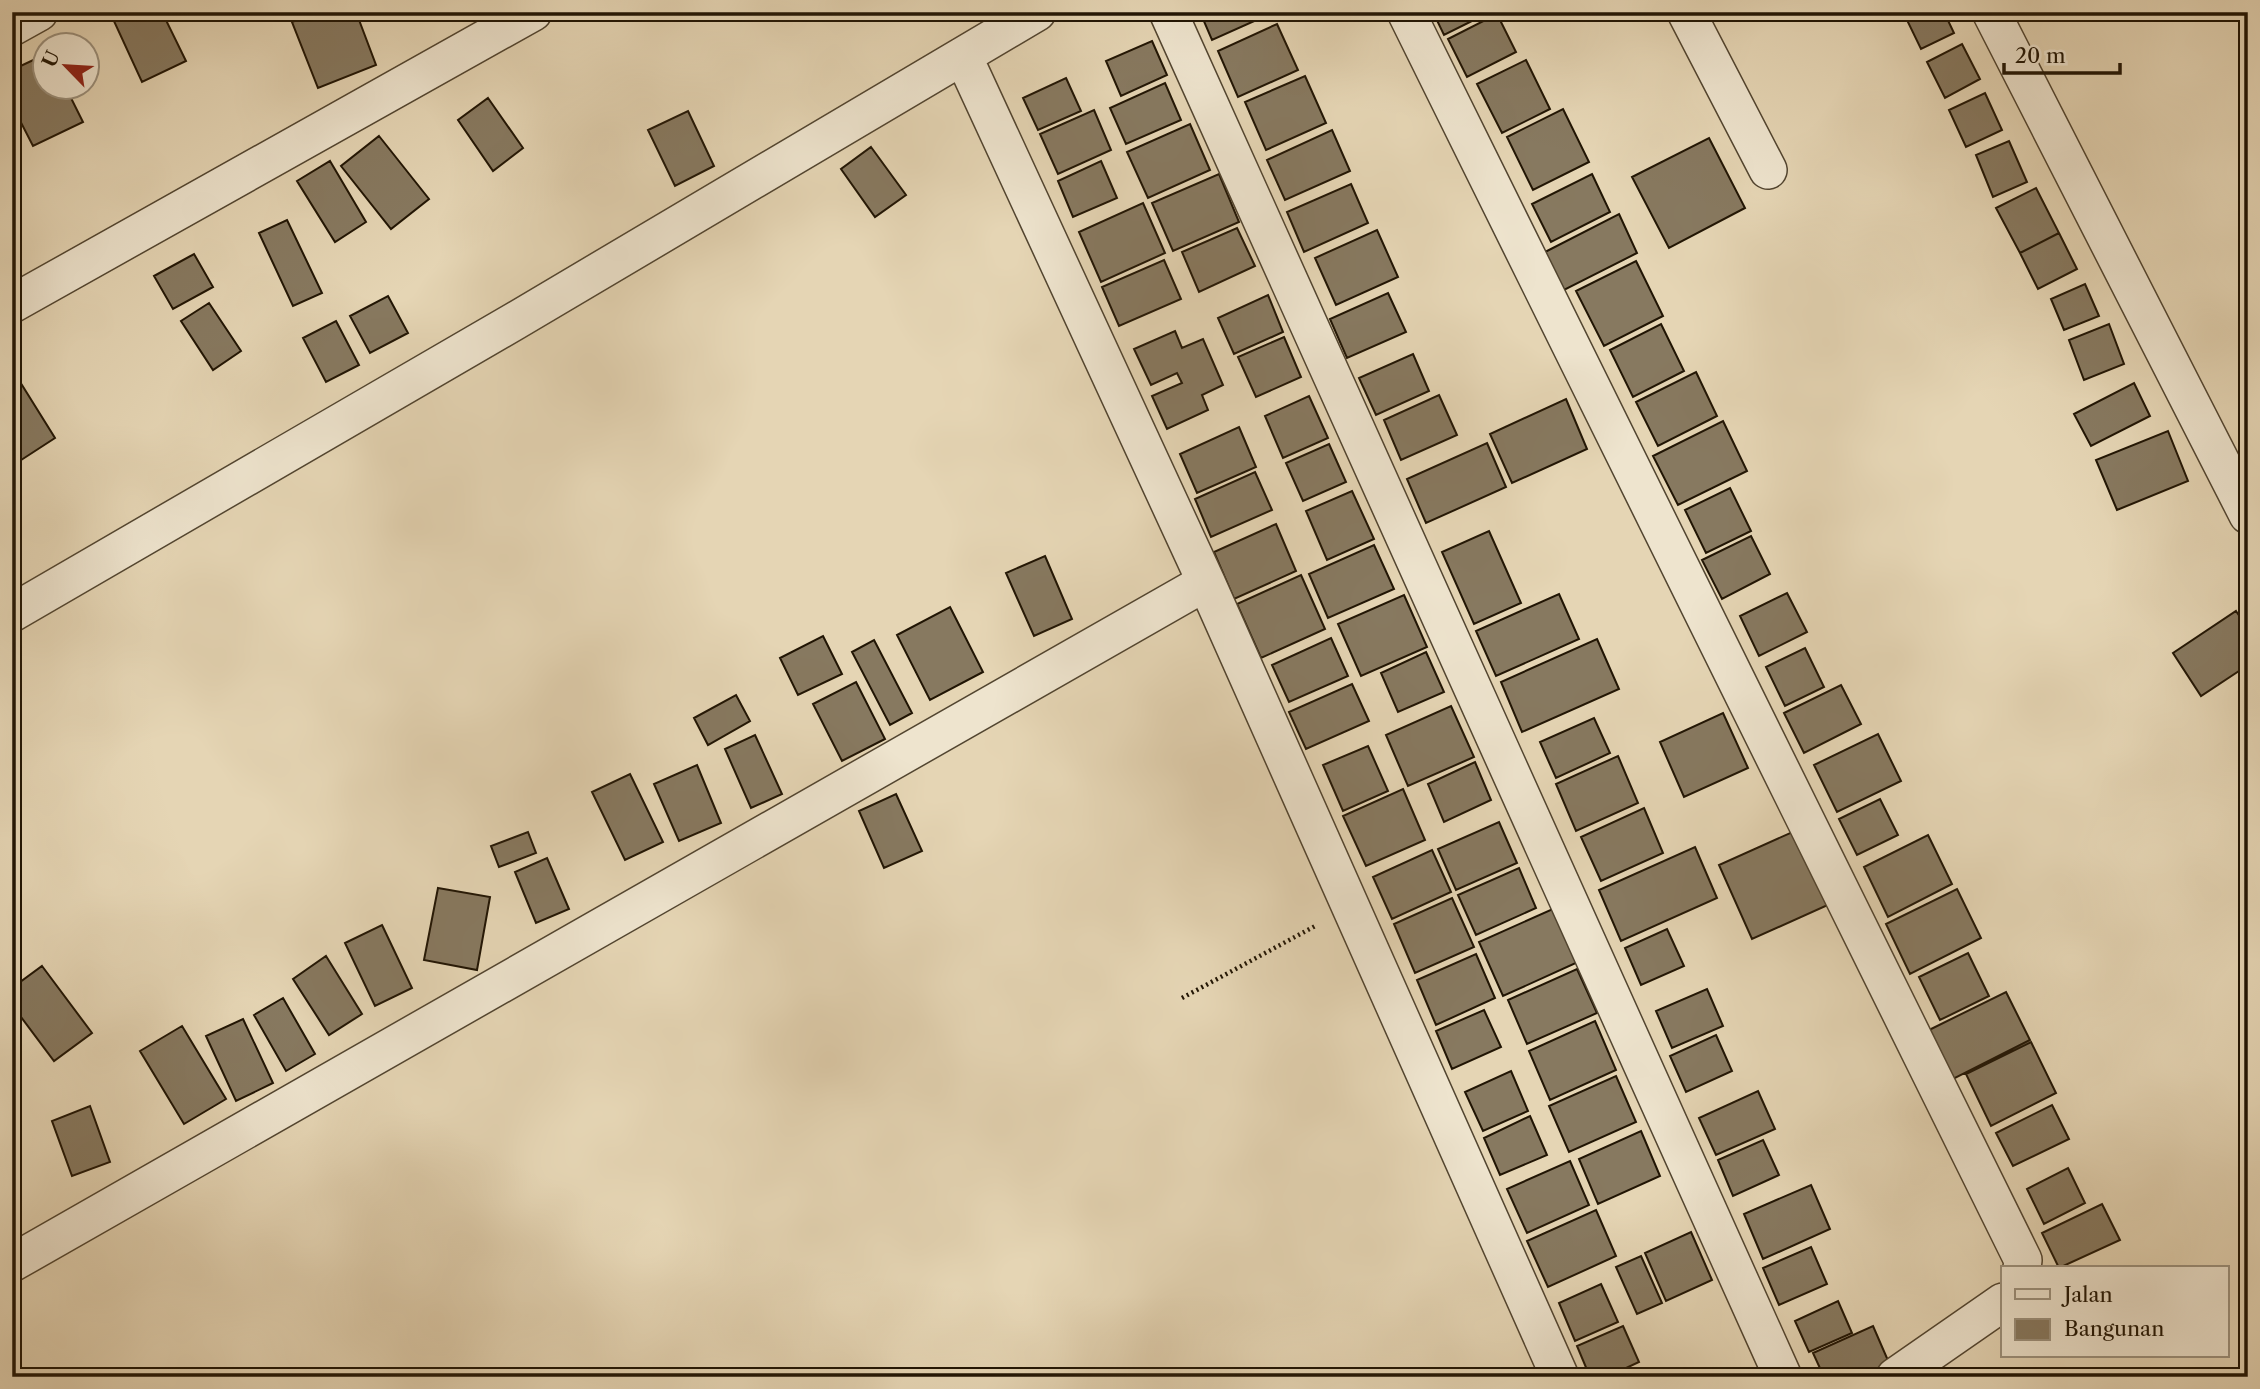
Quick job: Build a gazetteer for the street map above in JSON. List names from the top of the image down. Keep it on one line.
{"legend":["Jalan","Bangunan"],"scale_bar":"20 m","north":"top left"}
